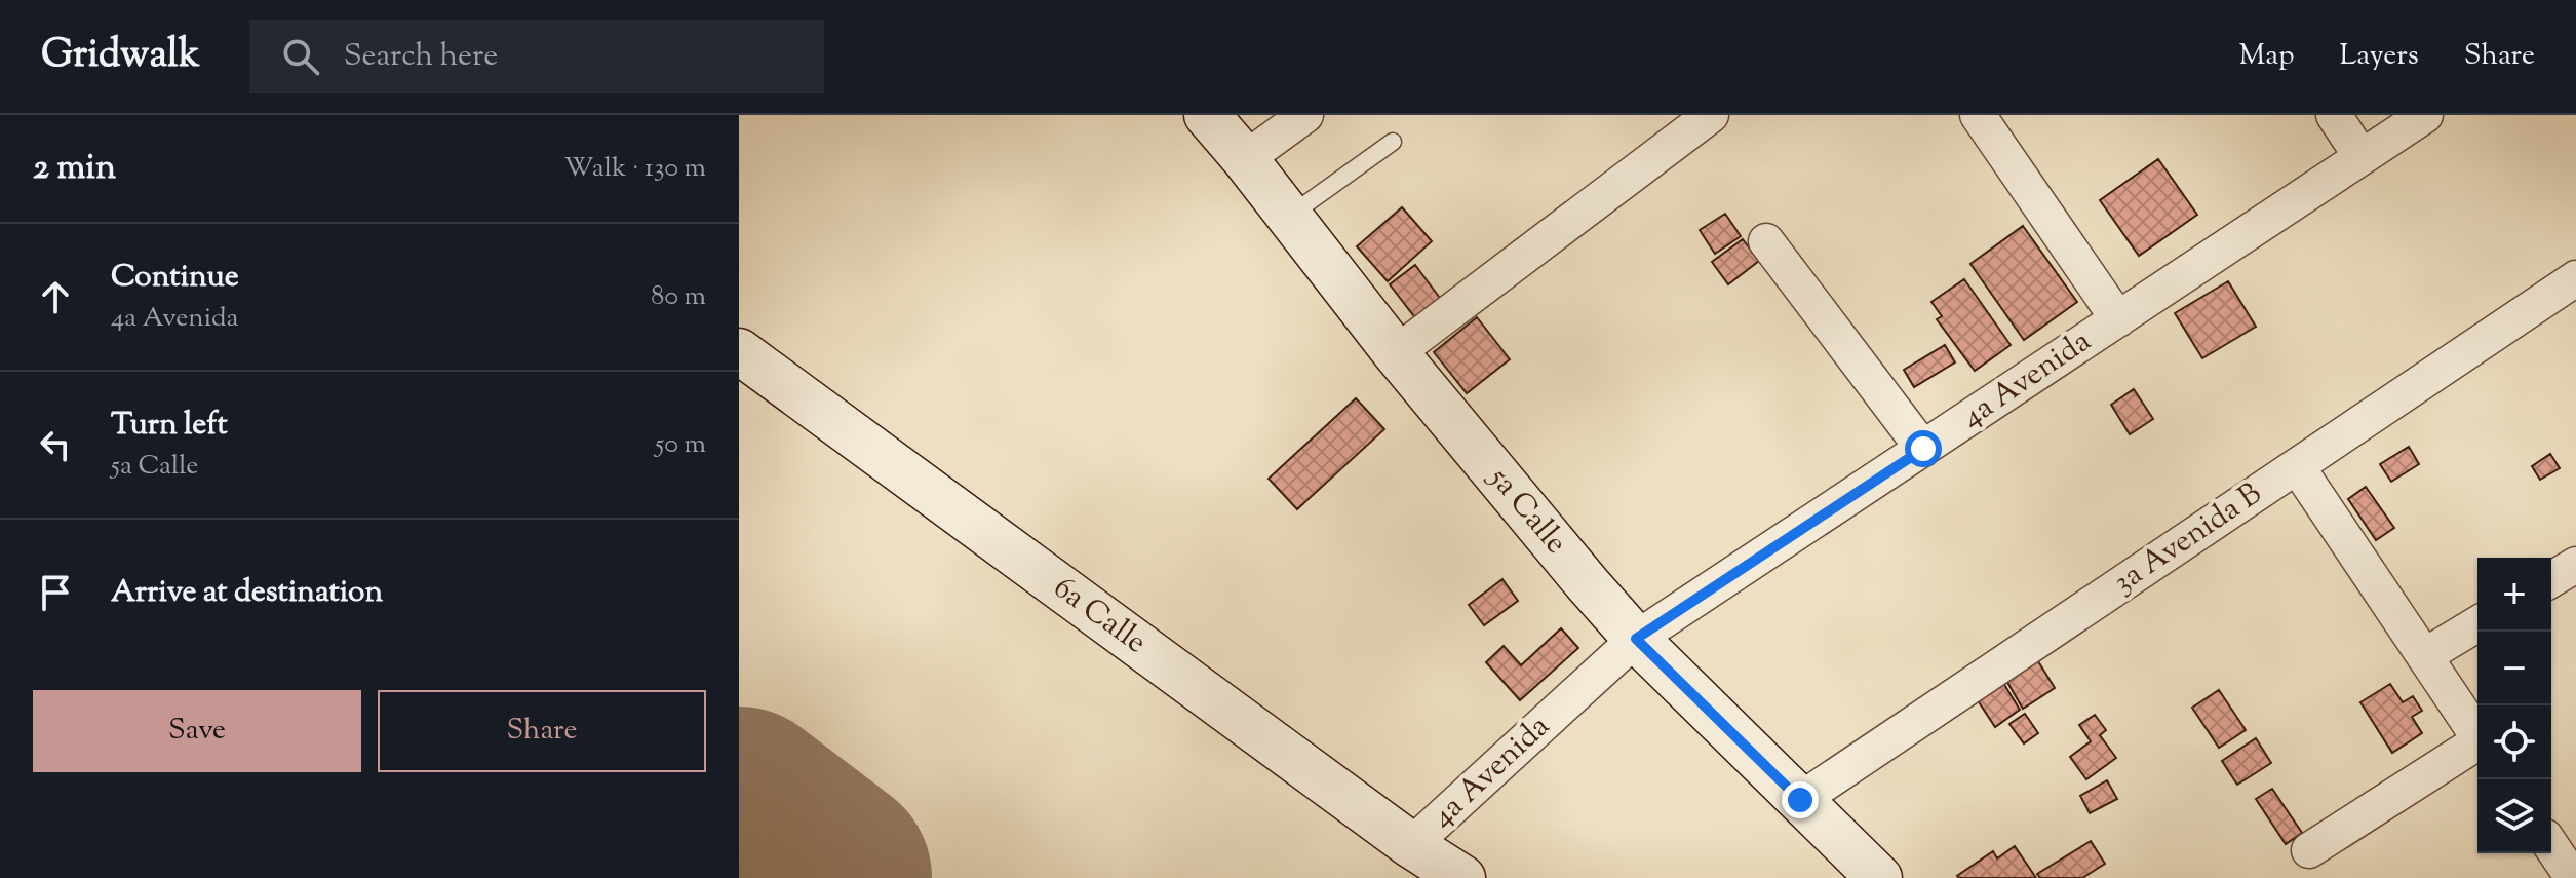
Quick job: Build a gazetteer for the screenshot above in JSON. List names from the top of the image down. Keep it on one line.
{"streets":{"main road":["5a Calle","6a Calle"],"street":["4a Avenida","3a Avenida B"]},"crossings":[["4a Avenida","5a Calle"],["4a Avenida","6a Calle"],["5a Calle","3a Avenida B"]],"page":{"header":"Gridwalk","search":"Search here","nav":["Map","Layers","Share"],"heading":["2 min","Walk · 130 m"],"list":[["Continue","4a Avenida","80 m"],["Turn left","5a Calle","50 m"],"Arrive at destination"],"map_buttons":["+","−"],"buttons":["Save","Share"]}}
